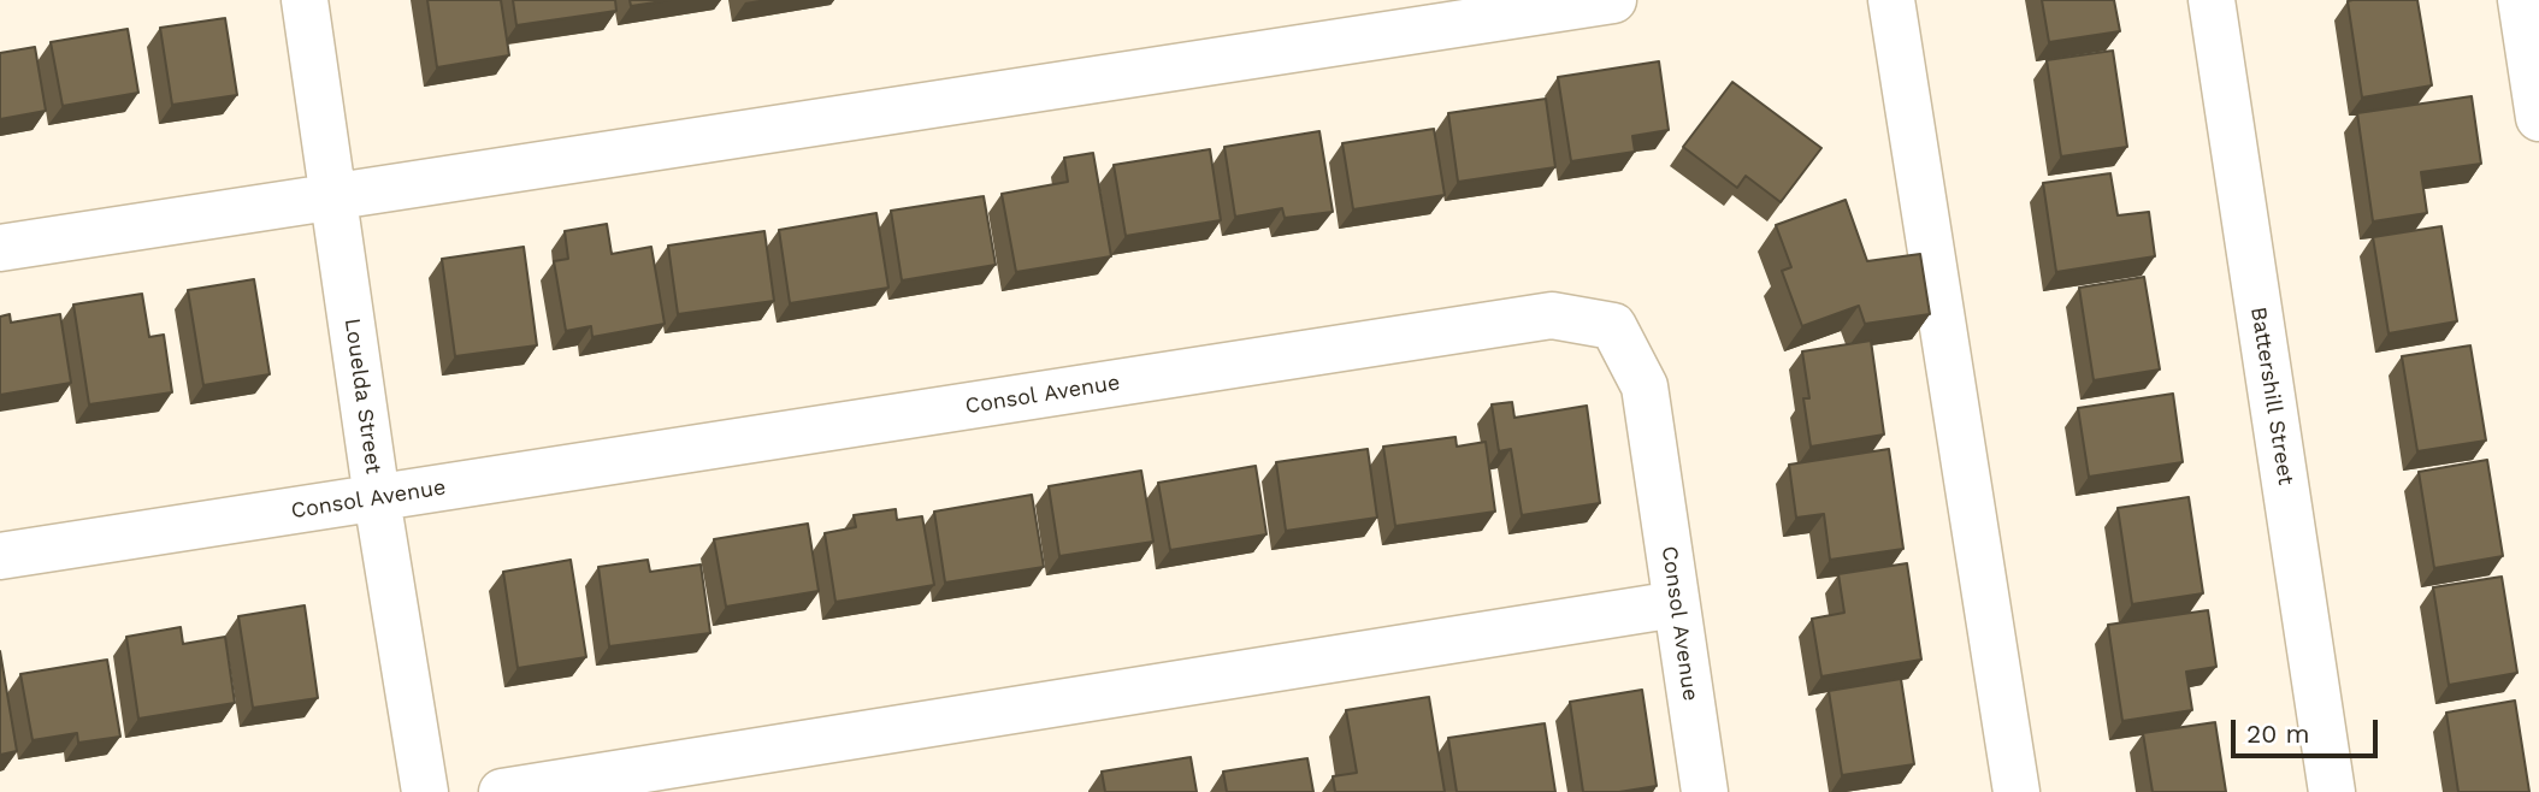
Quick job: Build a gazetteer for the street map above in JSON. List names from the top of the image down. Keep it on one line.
{"streets":{"street":["Consol Avenue","Louelda Street","Battershill Street"]},"crossings":[["Consol Avenue","Louelda Street"]],"scale_bar":"20 m"}
